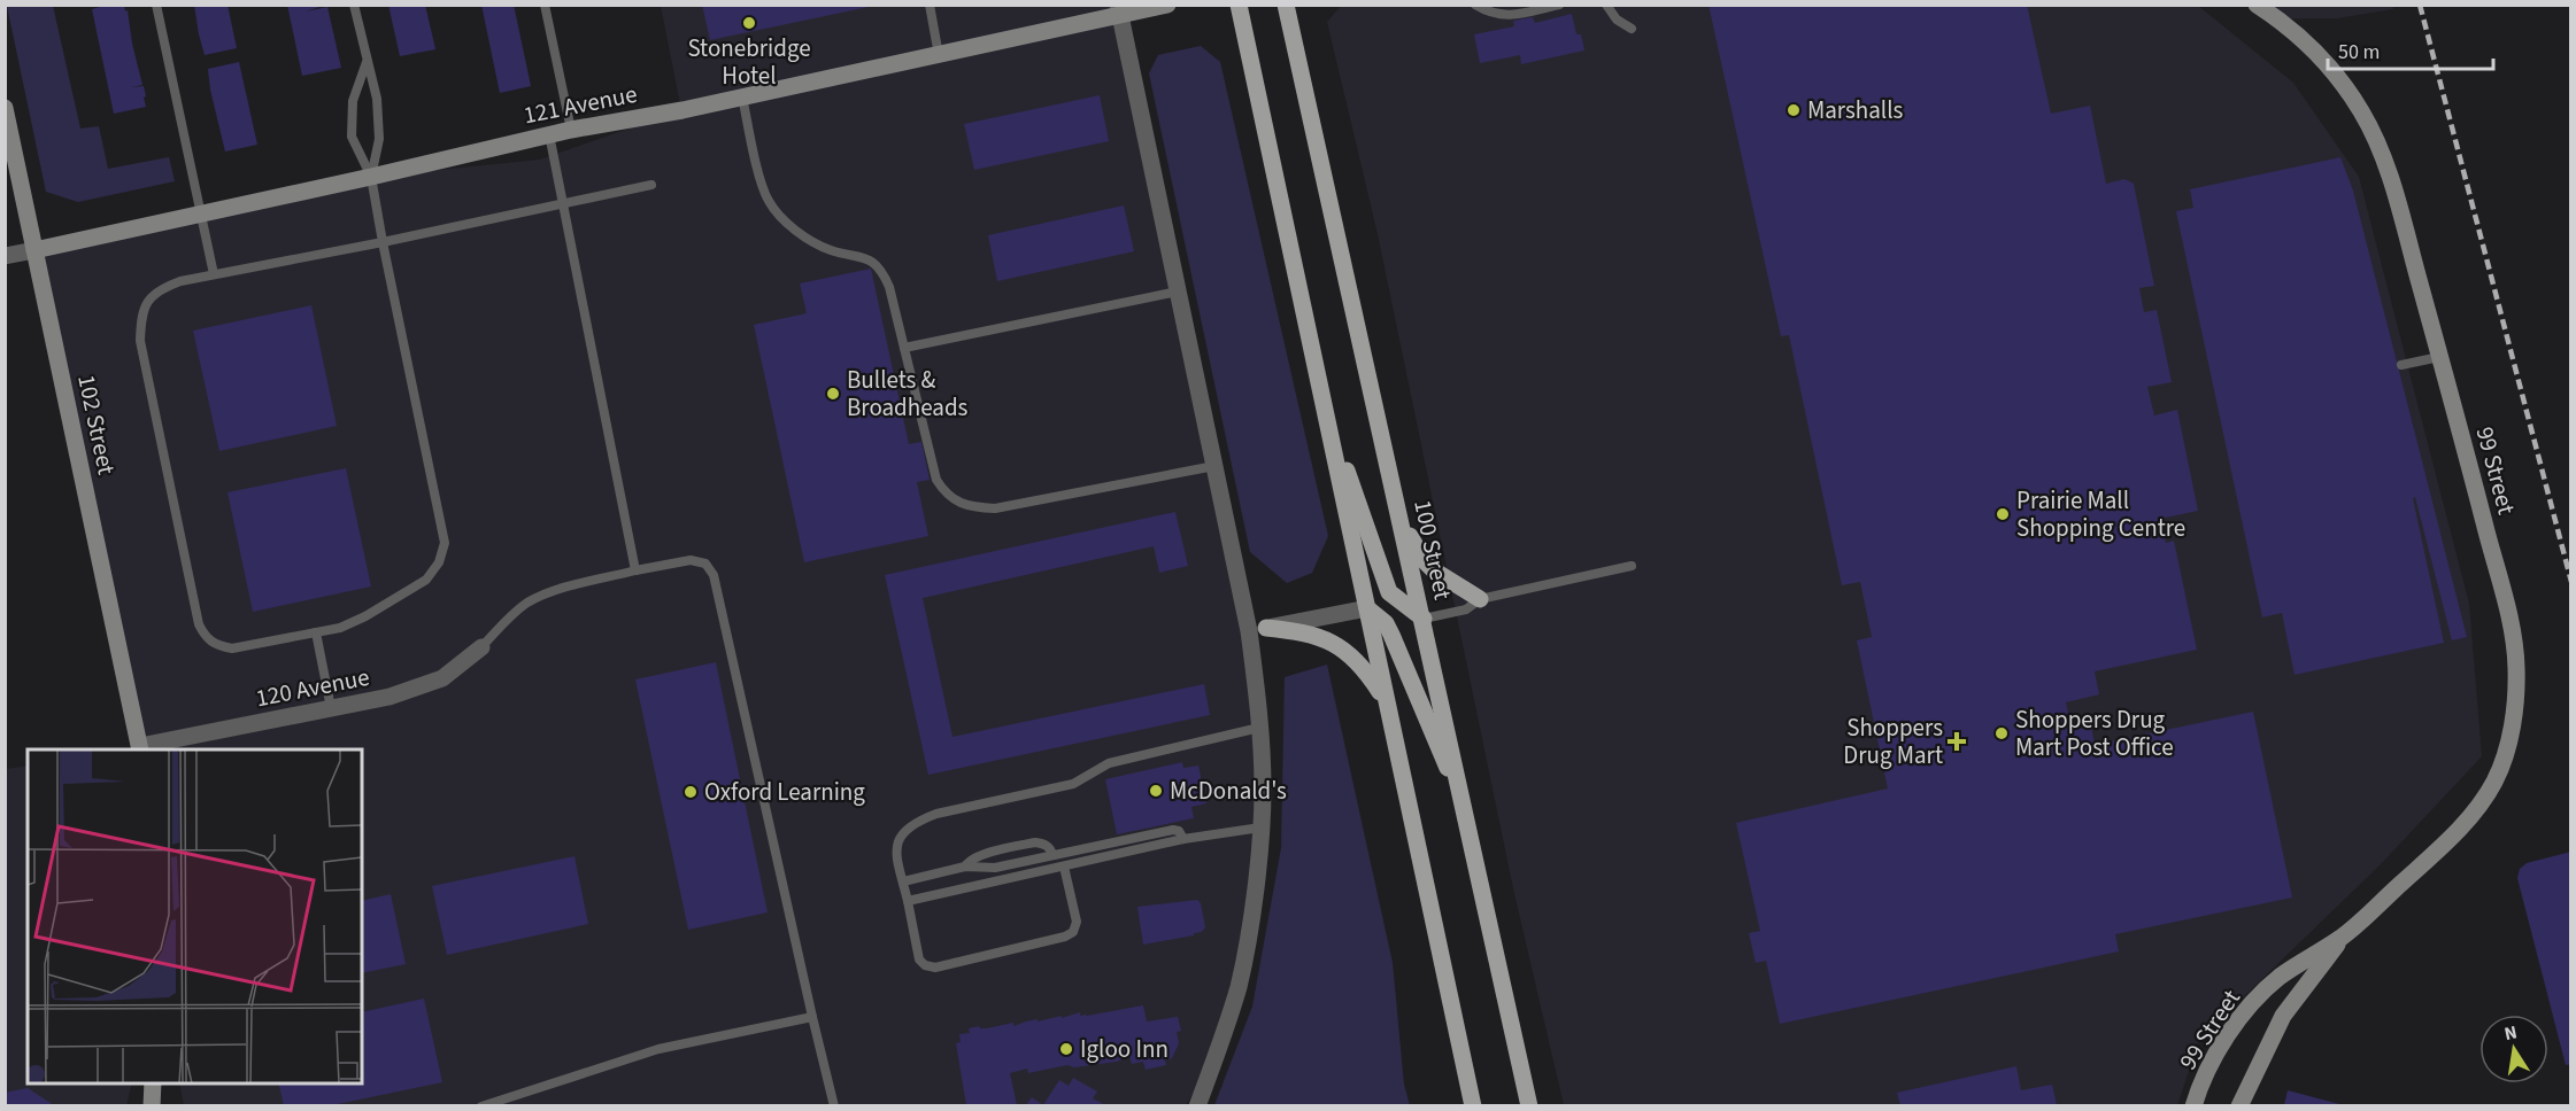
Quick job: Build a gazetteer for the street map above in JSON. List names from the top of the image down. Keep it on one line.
{"streets":{"main road":["100 Street"],"street":["121 Avenue","102 Street","99 Street","120 Avenue"]},"crossings":[["121 Avenue","102 Street"],["102 Street","120 Avenue"]],"places":{"other":["Stonebridge Hotel","Marshalls","Bullets & Broadheads","Prairie Mall Shopping Centre","Shoppers Drug Mart Post Office","McDonald's","Oxford Learning","Igloo Inn"],"health":["Shoppers Drug Mart"]},"scale_bar":"50 m","north":"top"}
